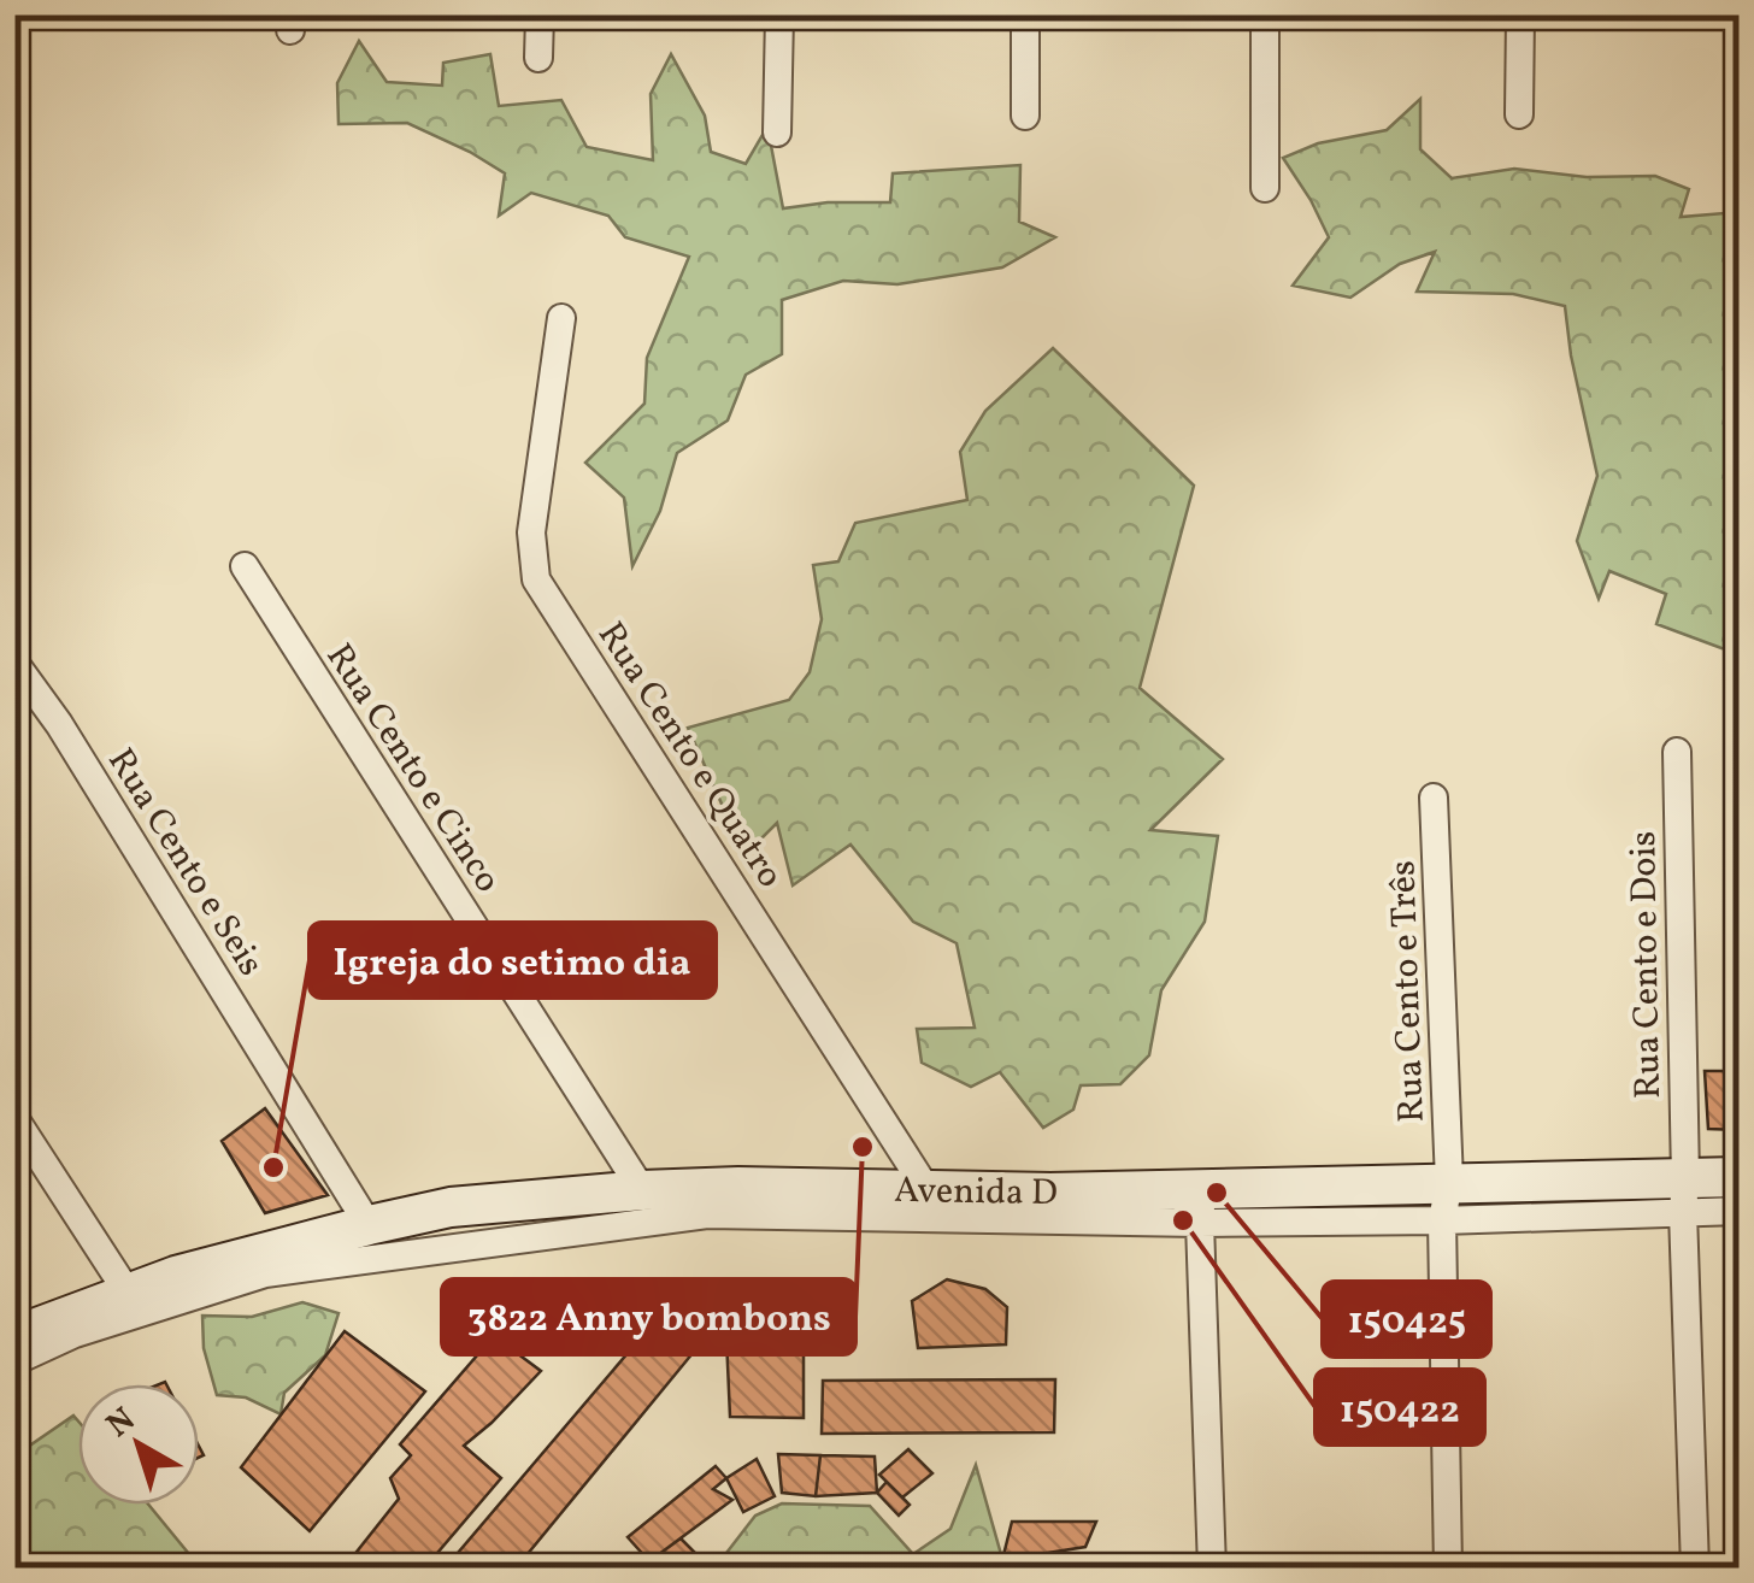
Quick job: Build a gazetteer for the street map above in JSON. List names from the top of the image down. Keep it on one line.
{"streets":{"street":["Rua Cento e Quatro","Rua Cento e Cinco","Rua Cento e Seis","Rua Cento e Dois","Rua Cento e Três","Avenida D"]},"crossings":[["Rua Cento e Quatro","Avenida D"],["Rua Cento e Cinco","Avenida D"],["Rua Cento e Seis","Avenida D"],["Rua Cento e Dois","Avenida D"],["Rua Cento e Três","Avenida D"]],"places":["3822 Anny bombons","Igreja do setimo dia","150425","150422"],"north":"top left"}
